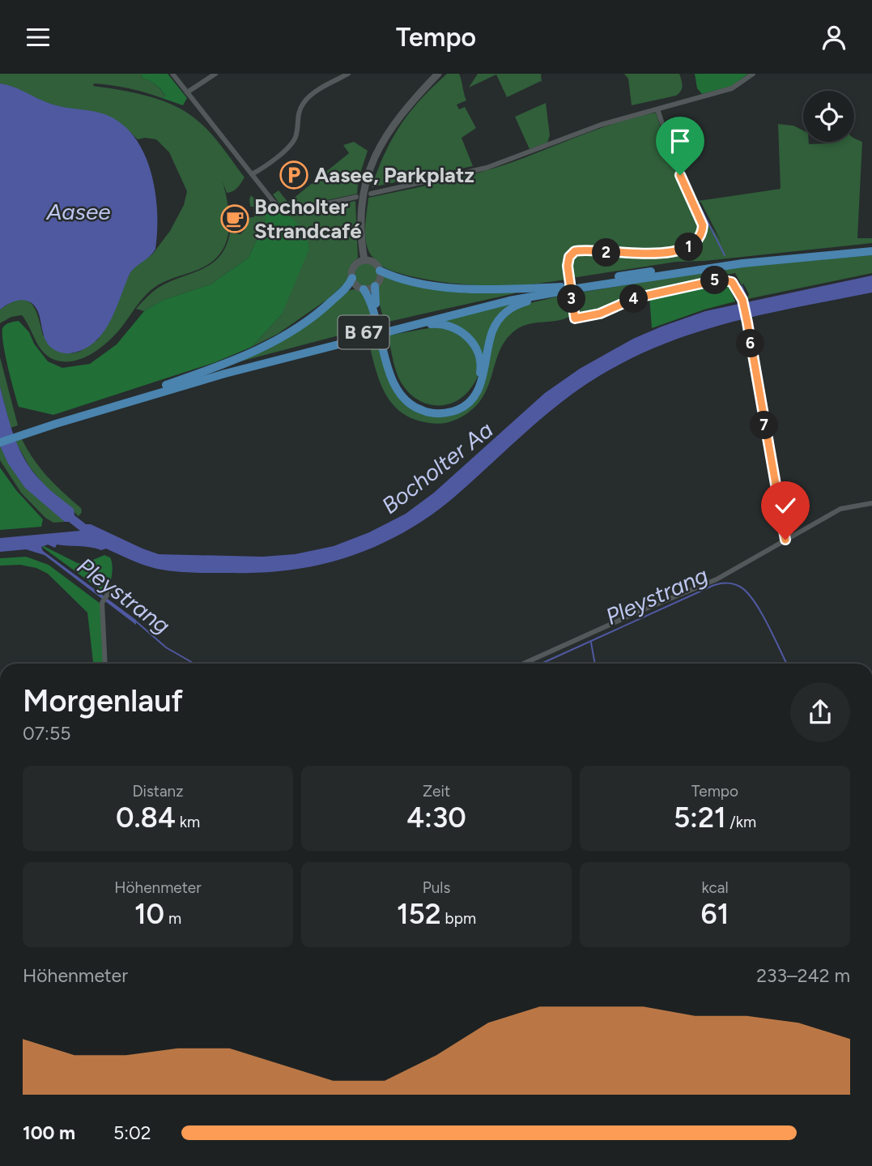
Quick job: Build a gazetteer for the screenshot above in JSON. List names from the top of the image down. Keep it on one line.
{"streets":{"highway":["B 67"]},"water":["Aasee","Bocholter Aa","Pleystrang"],"places":{"parking":["Aasee, Parkplatz"],"cafe":["Bocholter Strandcafé"]},"page":{"header":"Tempo","pins":["1","2","5","3","4","6","7"],"heading":["Morgenlauf","07:55"],"stats":[["Distanz","0.84 km"],["Zeit","4:30"],["Tempo","5:21 /km"],["Höhenmeter","10 m"],["Puls","152 bpm"],["kcal","61"]],"chart":["Höhenmeter","233–242 m"],"list":[{"name":"100 m","note":"5:02"}]}}
